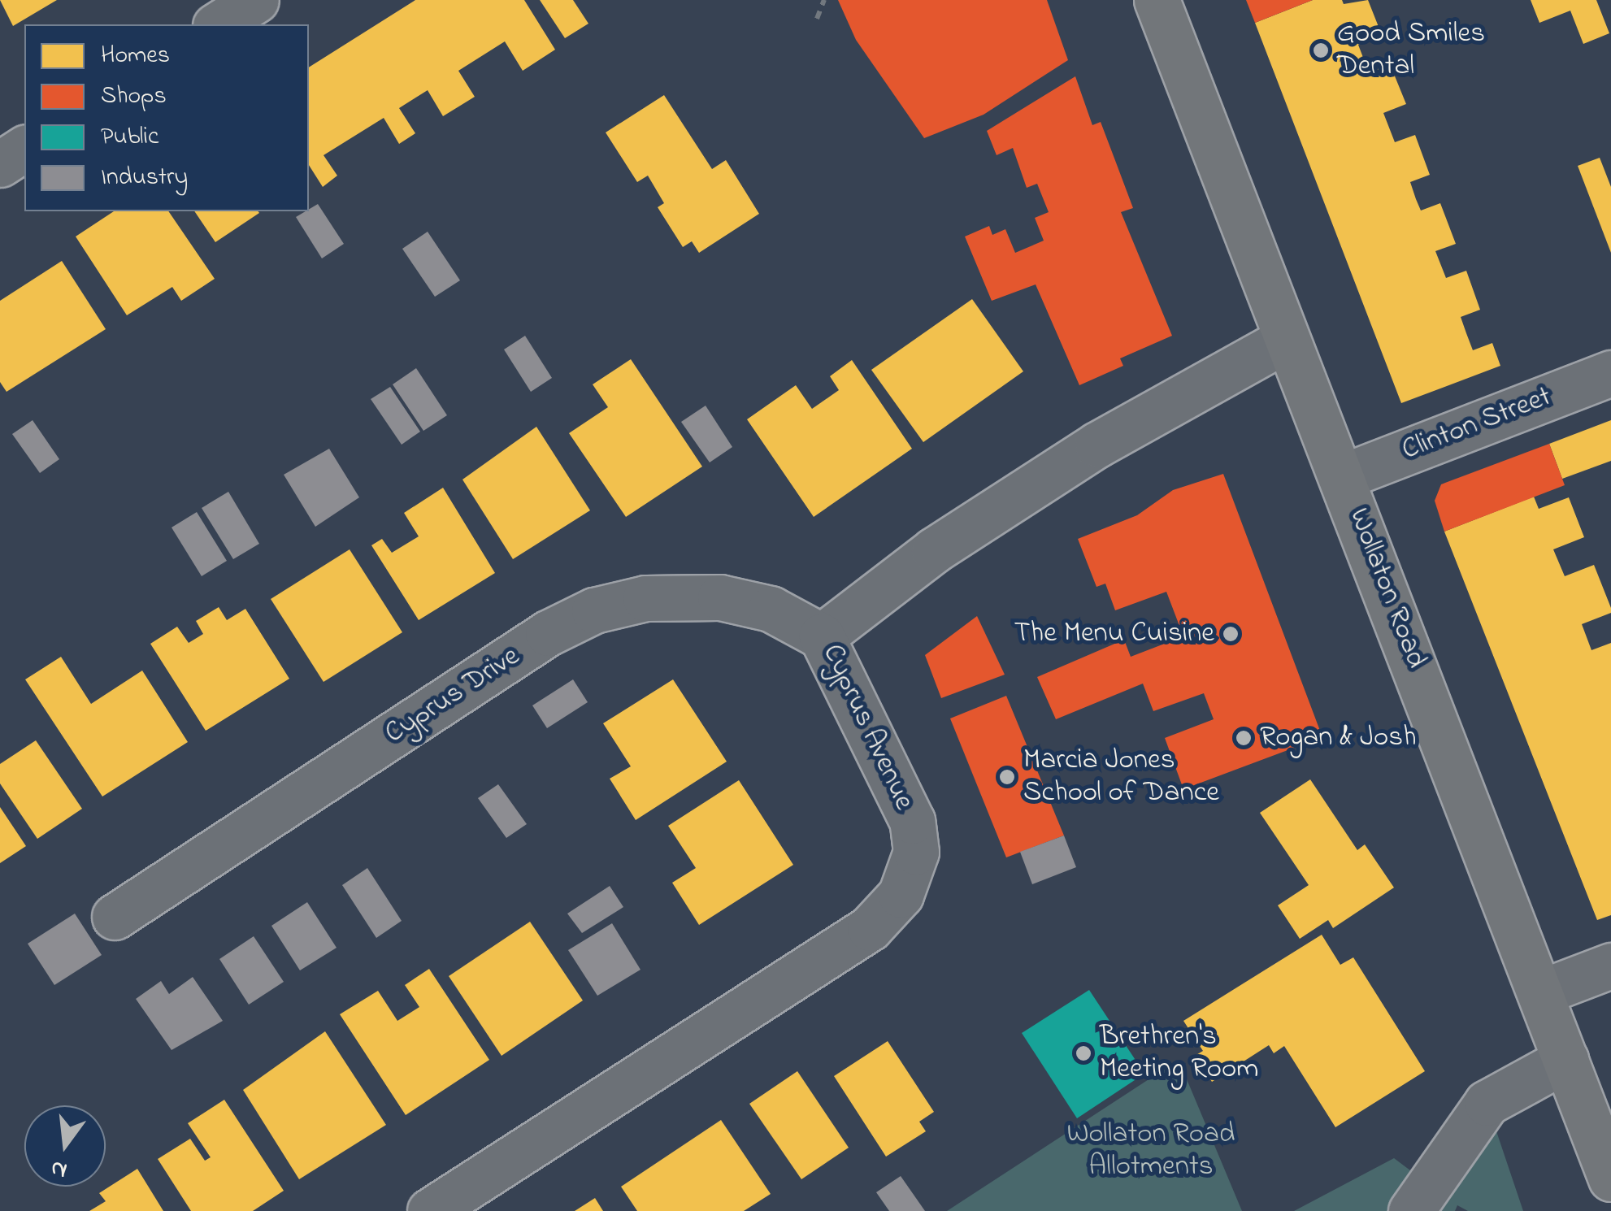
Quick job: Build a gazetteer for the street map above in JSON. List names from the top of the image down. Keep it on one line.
{"streets":{"main road":["Wollaton Road"],"street":["Clinton Street","Cyprus Drive","Cyprus Avenue"]},"crossings":[["Clinton Street","Wollaton Road"],["Wollaton Road","Cyprus Avenue"],["Cyprus Drive","Cyprus Avenue"]],"parks":["Wollaton Road Allotments"],"places":["Good Smiles Dental","The Menu Cuisine","Rogan & Josh","Marcia Jones School of Dance","Brethren's Meeting Room"],"legend":["Homes","Shops","Public","Industry"],"north":"bottom"}
